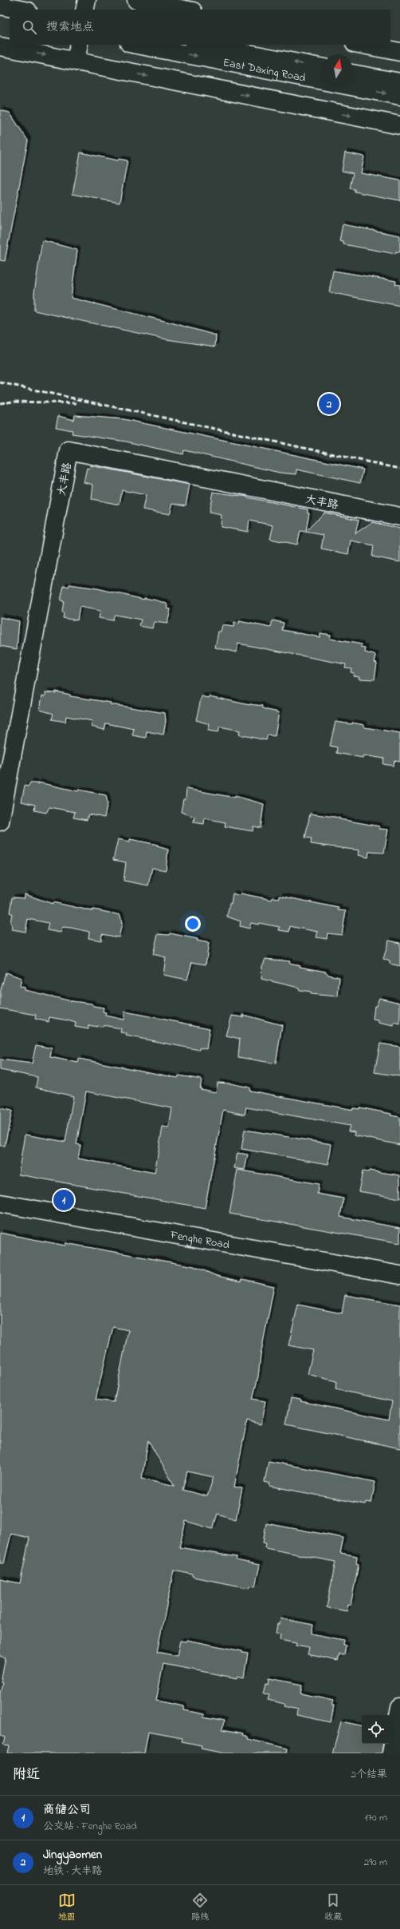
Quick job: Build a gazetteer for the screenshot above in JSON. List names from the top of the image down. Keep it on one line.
{"streets":{"main road":["East Daxing Road","大丰路","Fenghe Road"]},"north":"top","page":{"search":"搜索地点","pins":["2","1"],"heading":["附近","2个结果"],"list":[{"mark":"1","name":"商储公司","note":"公交站 · Fenghe Road","value":"170 m"},{"mark":"2","name":"Jingyaomen","note":"地铁 · 大丰路","value":"290 m"}],"nav":["地图","路线","收藏"]}}
